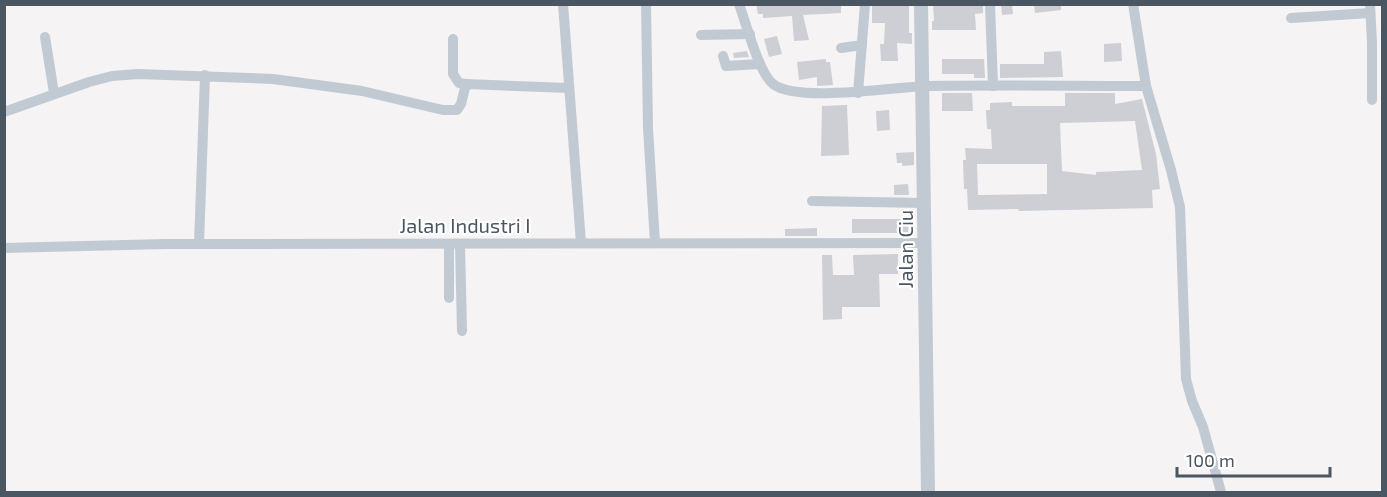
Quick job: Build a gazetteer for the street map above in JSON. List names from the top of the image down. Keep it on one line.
{"streets":{"street":["Jalan Industri I","Jalan Ciu"]},"crossings":[["Jalan Industri I","Jalan Ciu"]],"scale_bar":"100 m"}
